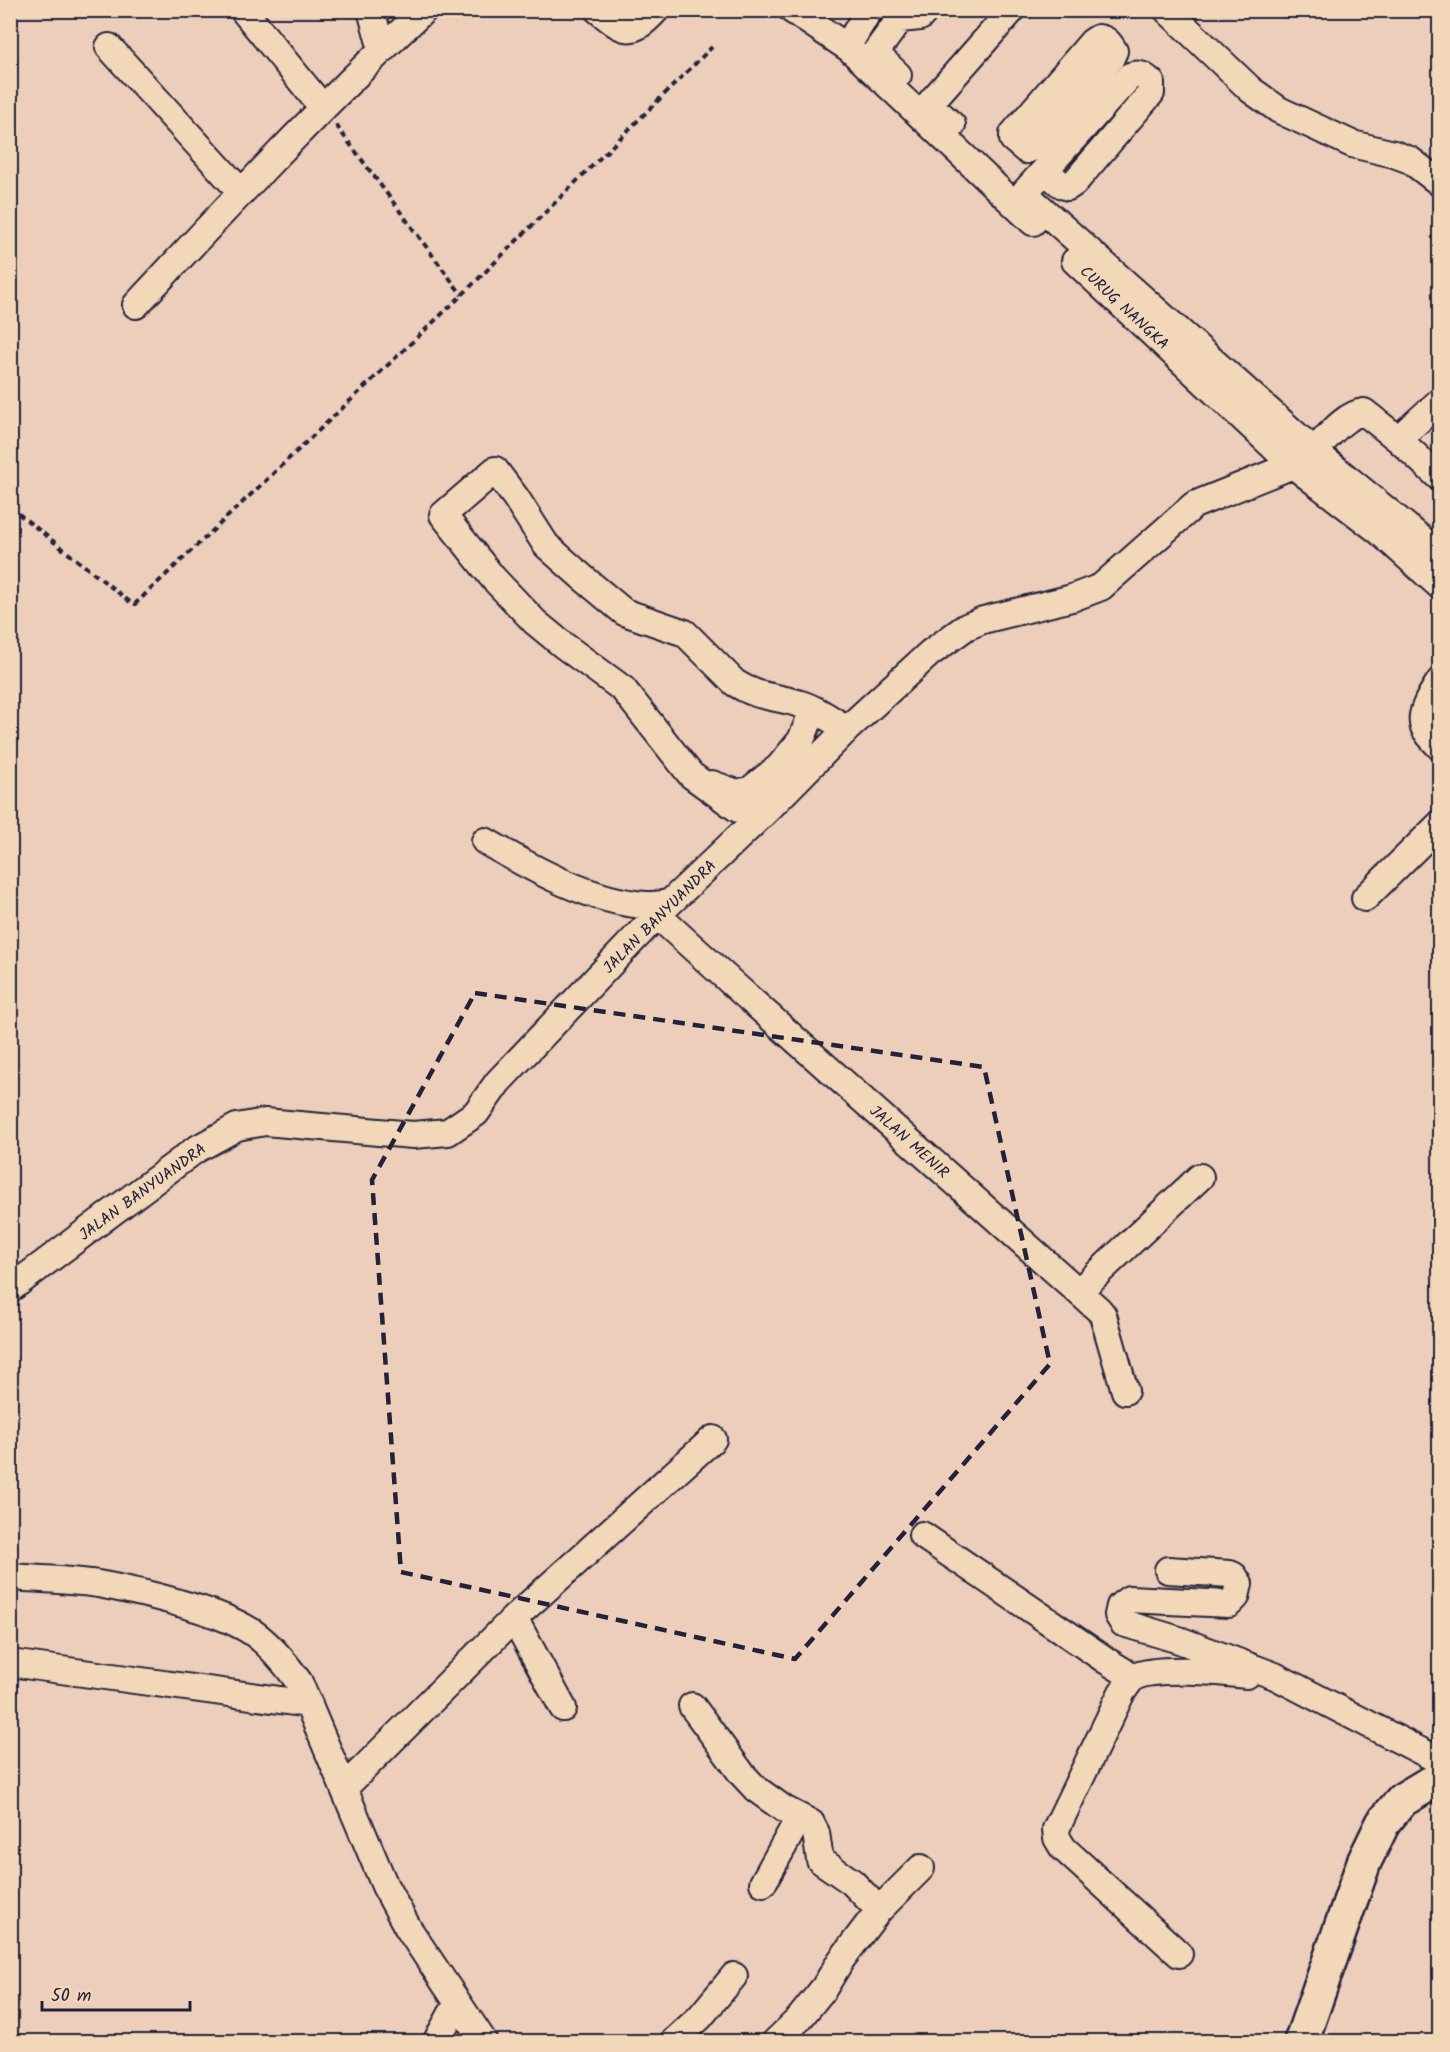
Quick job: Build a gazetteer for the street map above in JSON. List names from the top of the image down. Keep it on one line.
{"streets":{"street":["CURUG NANGKA","JALAN BANYUANDRA","JALAN MENIR"]},"crossings":[["CURUG NANGKA","JALAN BANYUANDRA"],["JALAN BANYUANDRA","JALAN MENIR"]],"scale_bar":"50 m"}
